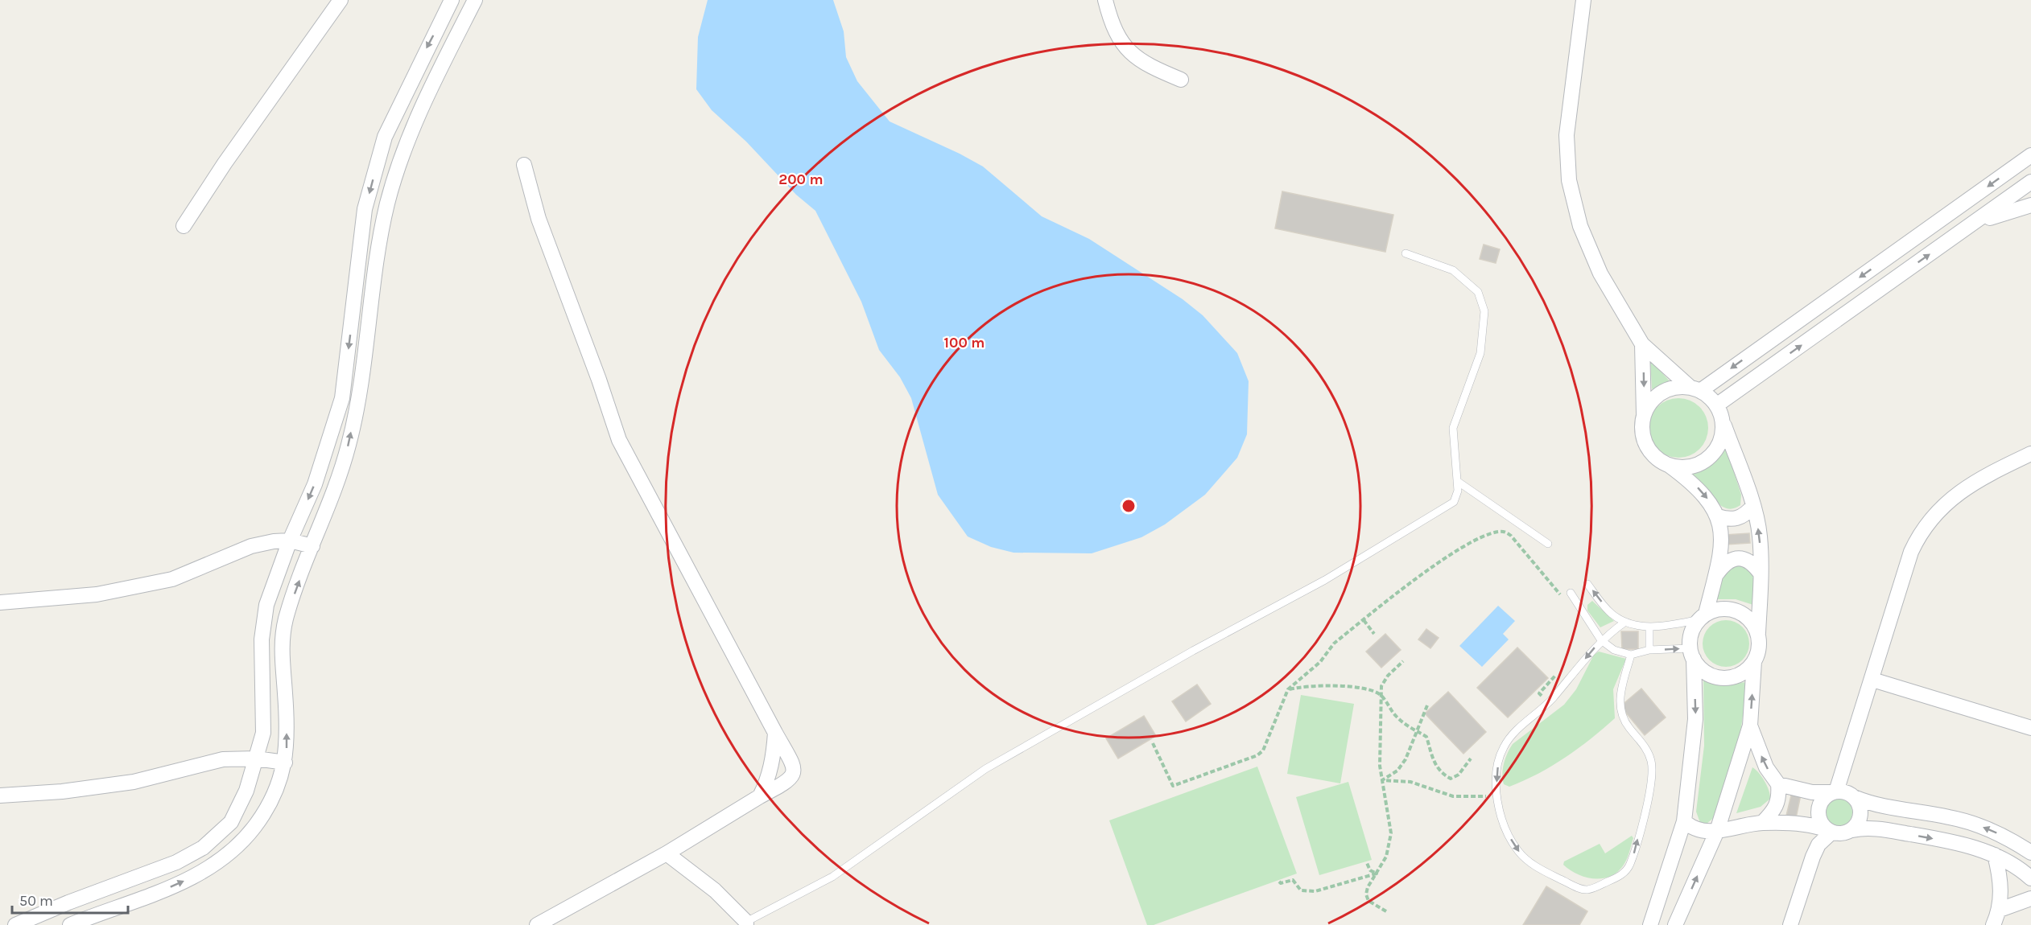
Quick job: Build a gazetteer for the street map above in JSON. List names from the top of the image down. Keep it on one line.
{"scale_bar":"50 m","rings":["200 m","100 m"]}
